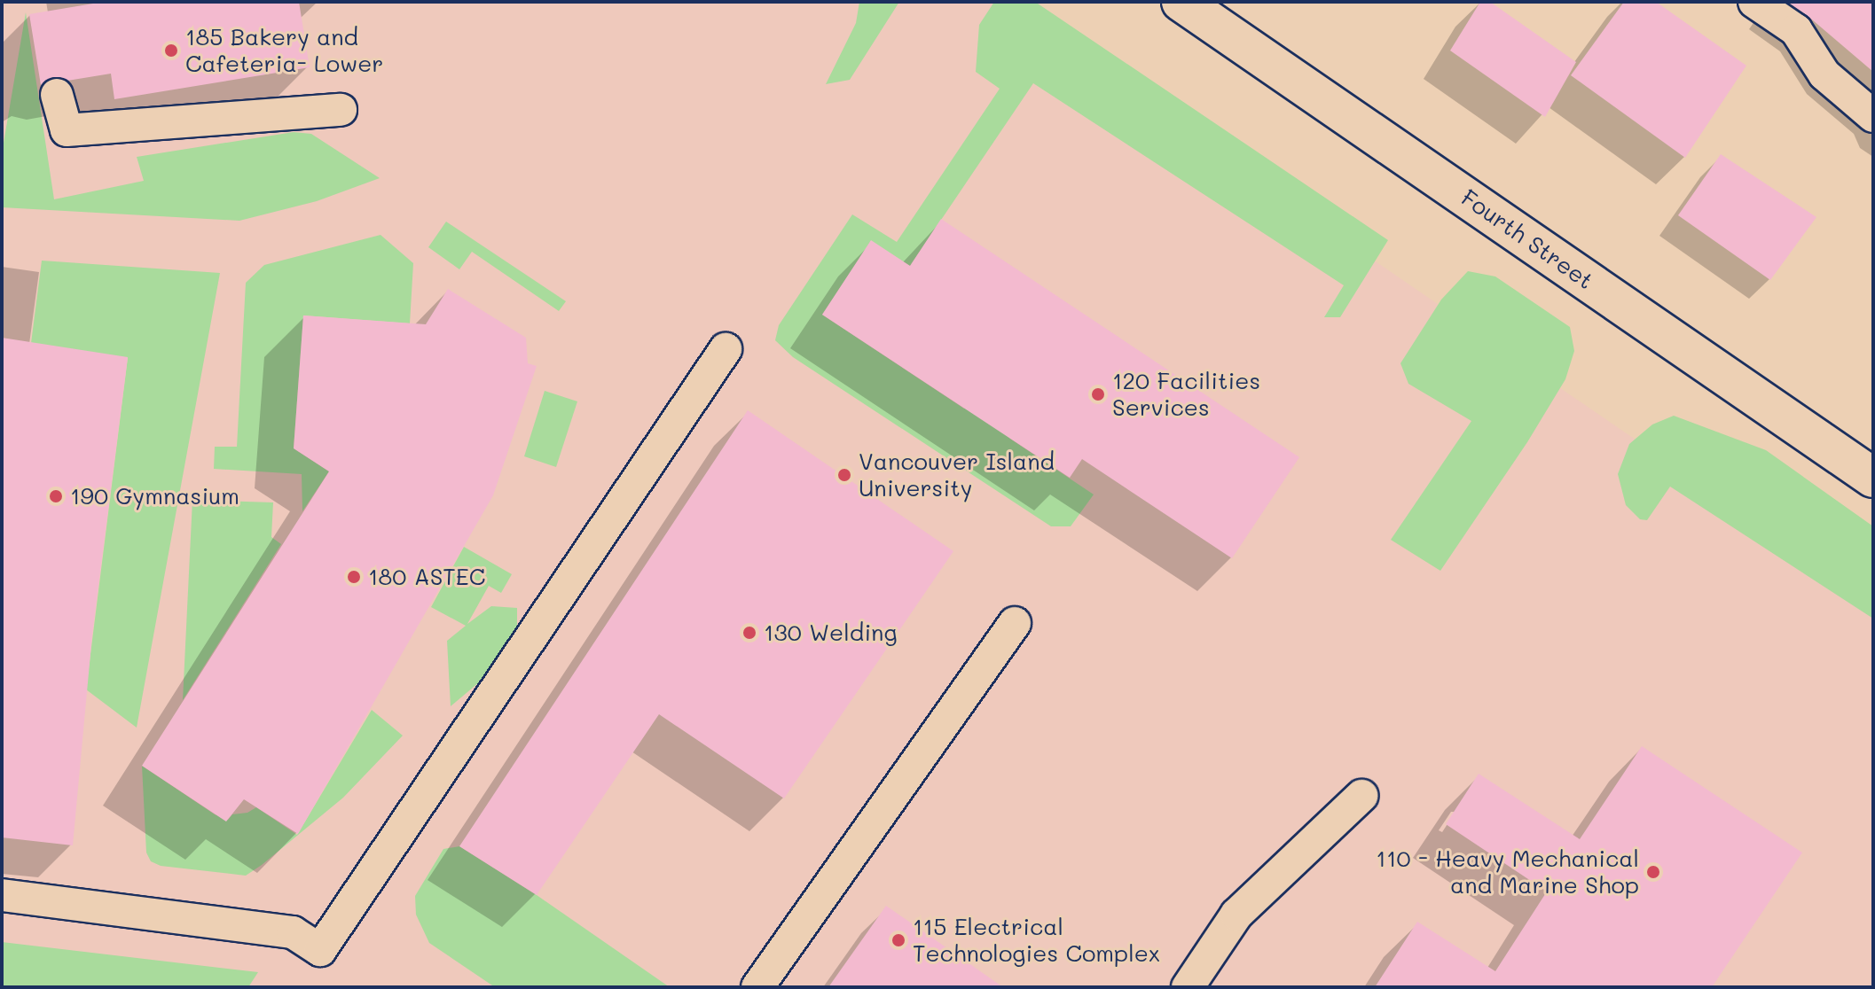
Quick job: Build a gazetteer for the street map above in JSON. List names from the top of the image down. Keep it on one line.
{"streets":{"street":["Fourth Street"]},"places":["185 Bakery and Cafeteria- Lower","120 Facilities Services","Vancouver Island University","190 Gymnasium","180 ASTEC","130 Welding","110 - Heavy Mechanical and Marine Shop","115 Electrical Technologies Complex"]}
